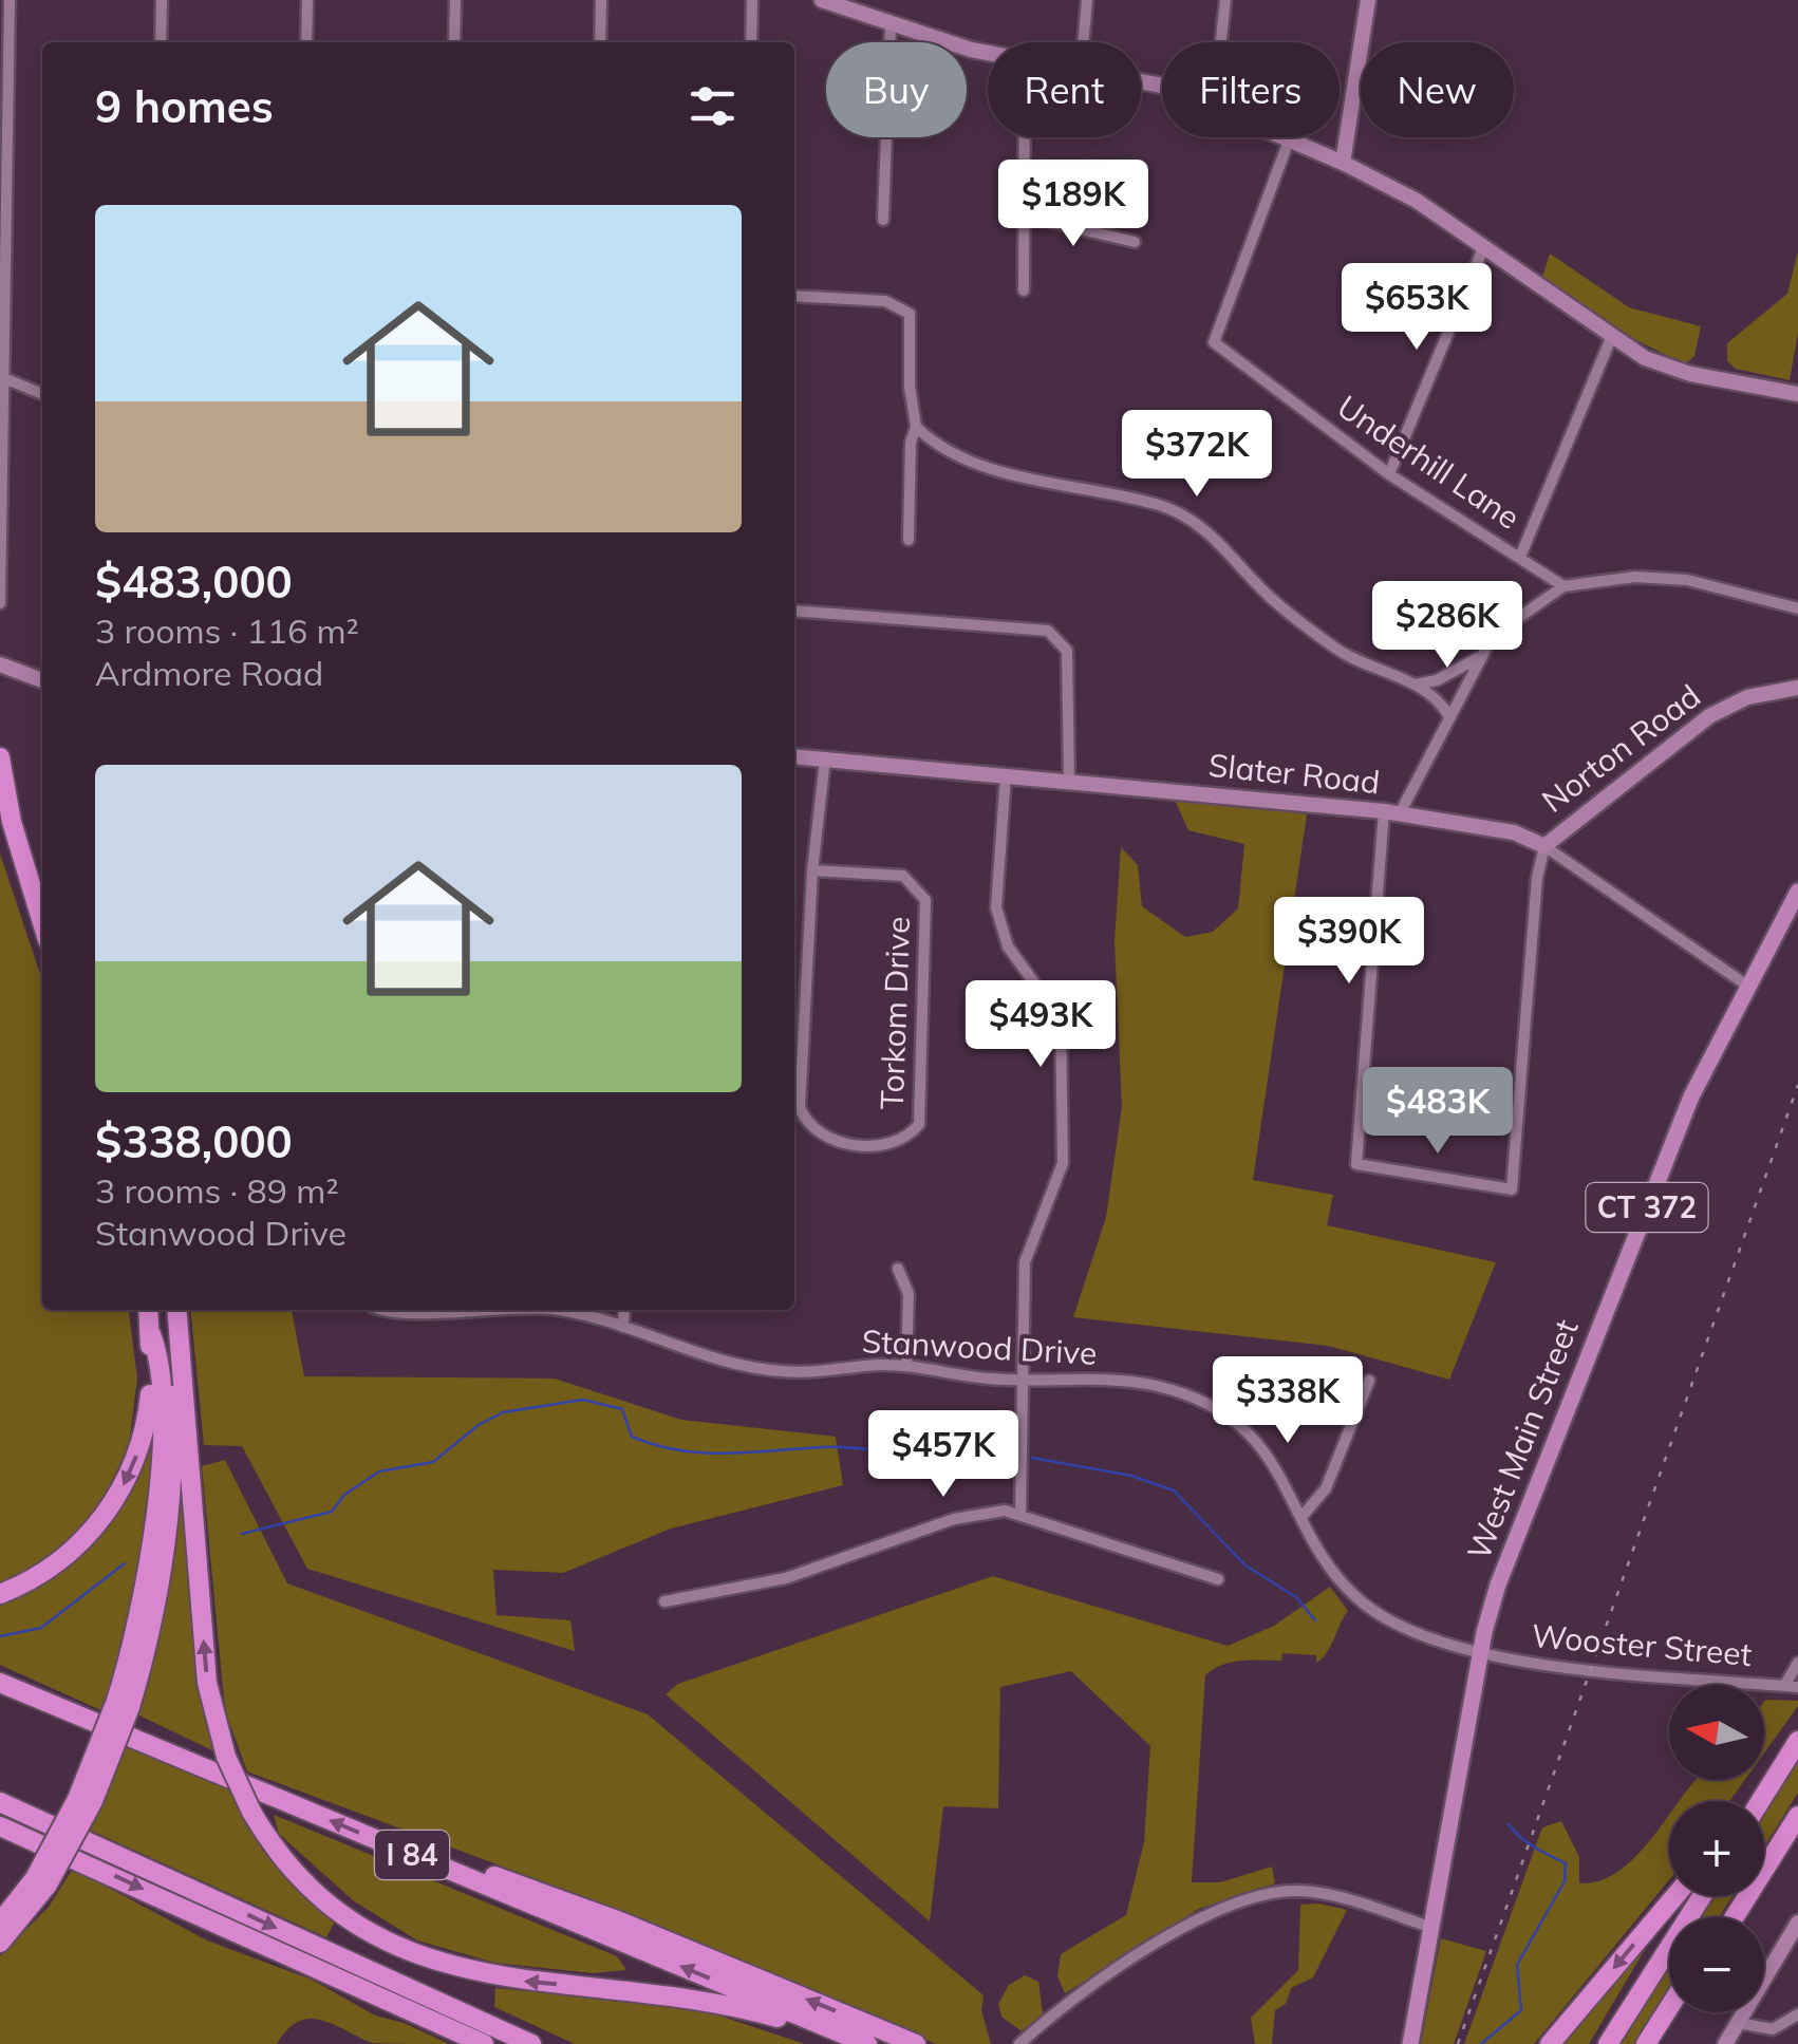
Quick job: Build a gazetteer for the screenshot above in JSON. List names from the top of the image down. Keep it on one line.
{"streets":{"highway":["I 84"],"main road":["Norton Road","Slater Road","CT 372","West Main Street"],"street":["Underhill Lane","Torkom Drive","Stanwood Drive","Wooster Street"]},"crossings":[["Norton Road","Slater Road"],["Slater Road","Torkom Drive"],["Slater Road","West Main Street"],["Stanwood Drive","West Main Street"],["Stanwood Drive","Wooster Street"],["West Main Street","Wooster Street"]],"north":"left","page":{"chip":["Buy","Rent","Filters","New"],"heading":"9 homes","price":["$189K","$653K","$372K","$286K","$390K","$493K","$483K","$338K","$457K"],"list":[{"name":"$483,000","note":"3 rooms · 116 m² · Ardmore Road"},{"name":"$338,000","note":"3 rooms · 89 m² · Stanwood Drive"}],"map_buttons":["+","−"]}}
